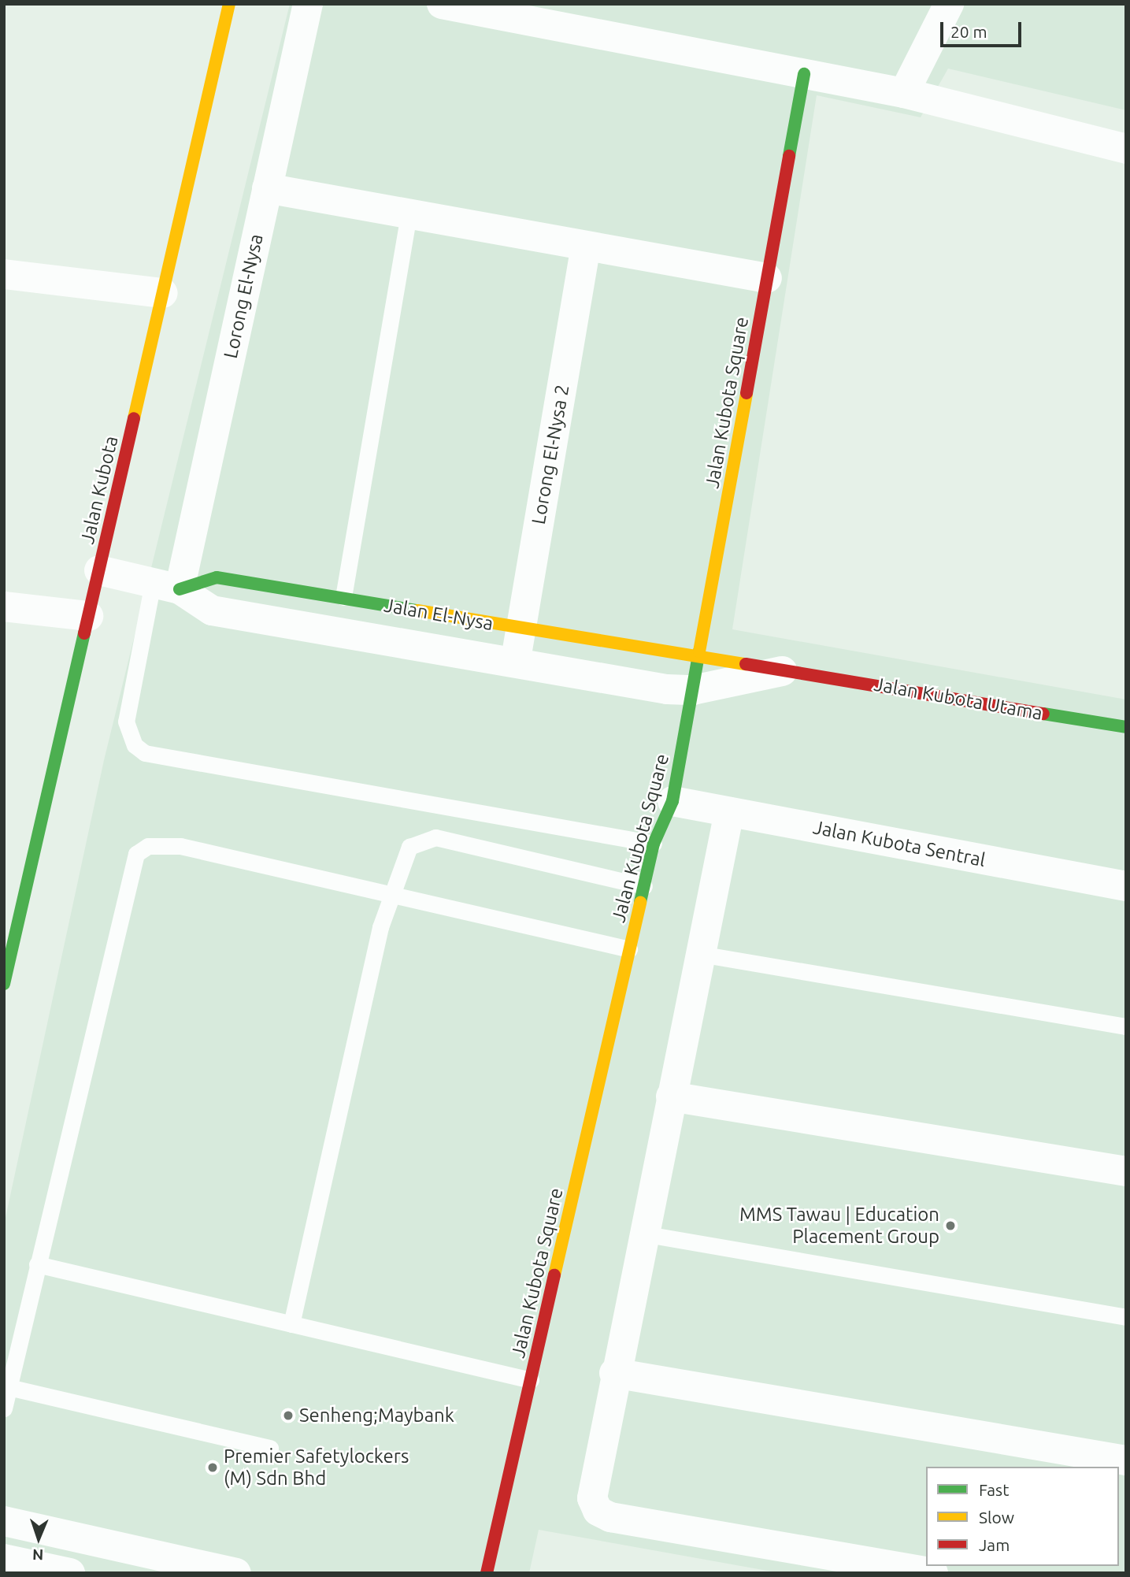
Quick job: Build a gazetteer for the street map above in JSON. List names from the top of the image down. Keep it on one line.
{"streets":{"street":["Lorong El-Nysa","Jalan Kubota Square","Lorong El-Nysa 2","Jalan Kubota","Jalan El-Nysa","Jalan Kubota Utama","Jalan Kubota Sentral"]},"crossings":[["Lorong El-Nysa","Jalan El-Nysa"],["Jalan Kubota Square","Jalan El-Nysa"],["Jalan Kubota Square","Jalan Kubota Utama"],["Jalan Kubota Square","Jalan Kubota Sentral"],["Lorong El-Nysa 2","Jalan El-Nysa"],["Jalan Kubota","Jalan El-Nysa"],["Jalan El-Nysa","Jalan Kubota Utama"]],"places":["MMS Tawau | Education Placement Group","Senheng;Maybank","Premier Safetylockers (M) Sdn Bhd"],"legend":["Fast","Slow","Jam"],"scale_bar":"20 m","north":"bottom"}
